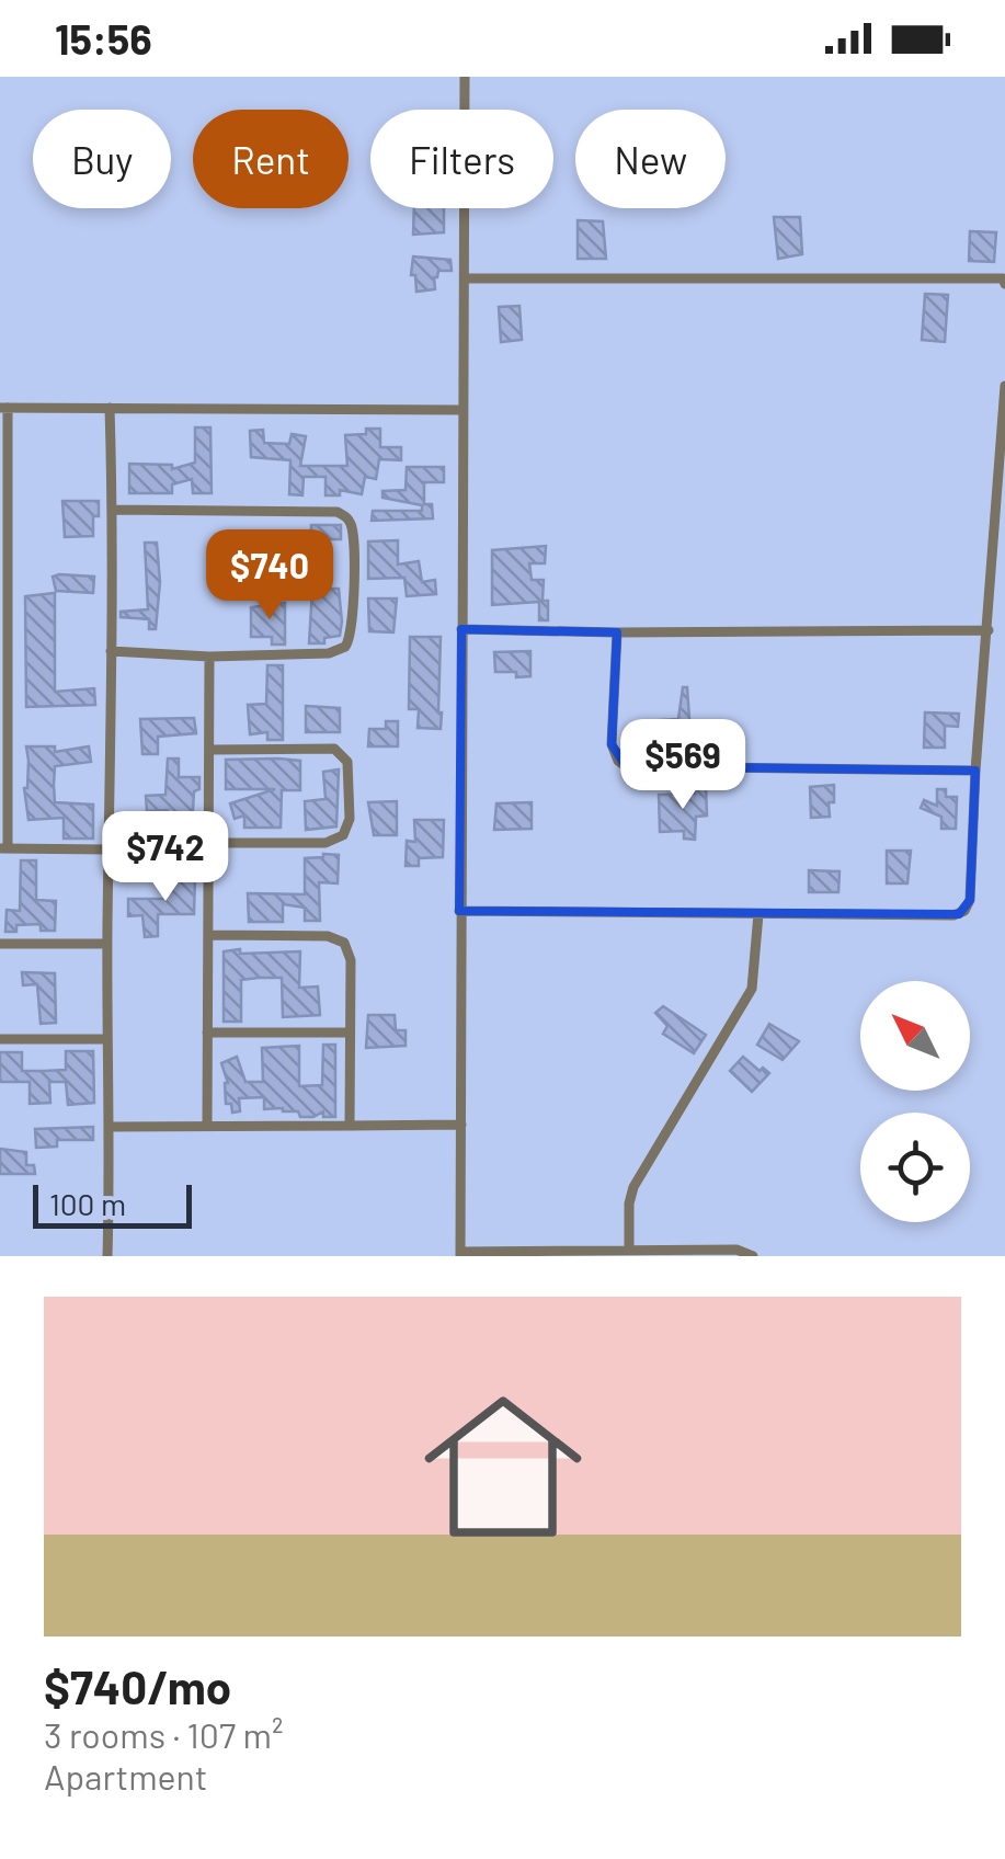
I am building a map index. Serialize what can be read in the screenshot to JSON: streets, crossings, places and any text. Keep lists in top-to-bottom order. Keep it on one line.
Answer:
{"scale_bar":"100 m","north":"top left","page":{"status":"15:56","chip":["Buy","Rent","Filters","New"],"price":["$740","$569","$742"],"scale":"100 m","list":[{"name":"$740/mo","note":"3 rooms · 107 m² · Apartment"}]}}
